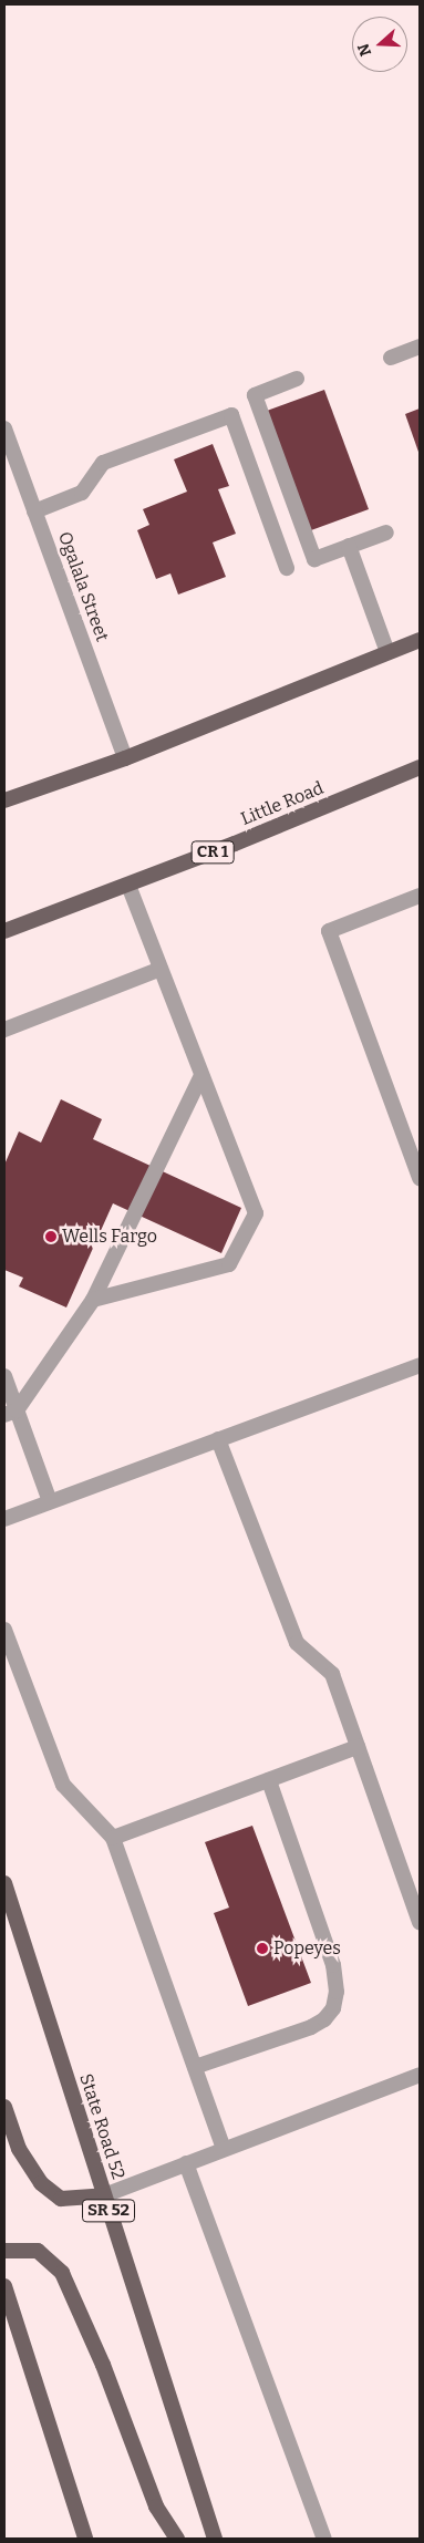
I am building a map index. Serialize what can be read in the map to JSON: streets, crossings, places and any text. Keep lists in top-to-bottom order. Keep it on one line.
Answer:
{"streets":{"main road":["Little Road","CR 1","State Road 52","SR 52"],"street":["Ogalala Street"]},"places":["Wells Fargo","Popeyes"],"north":"left"}
